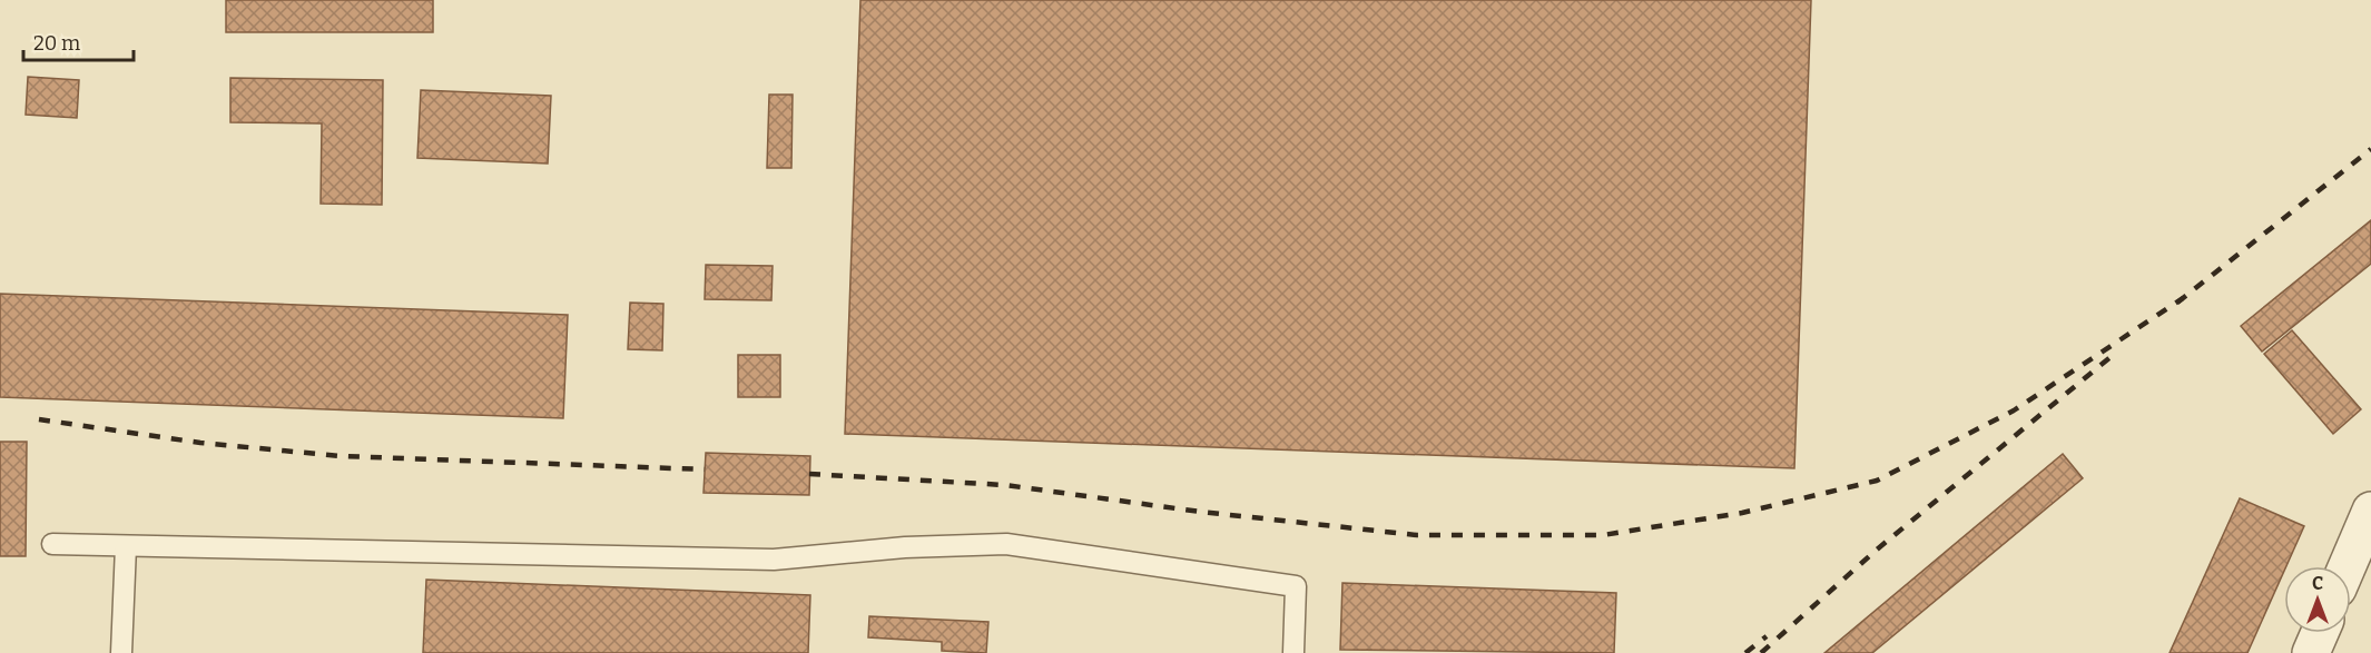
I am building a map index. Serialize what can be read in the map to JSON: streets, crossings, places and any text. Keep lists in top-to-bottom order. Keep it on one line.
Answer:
{"scale_bar":"20 m","north":"top"}
